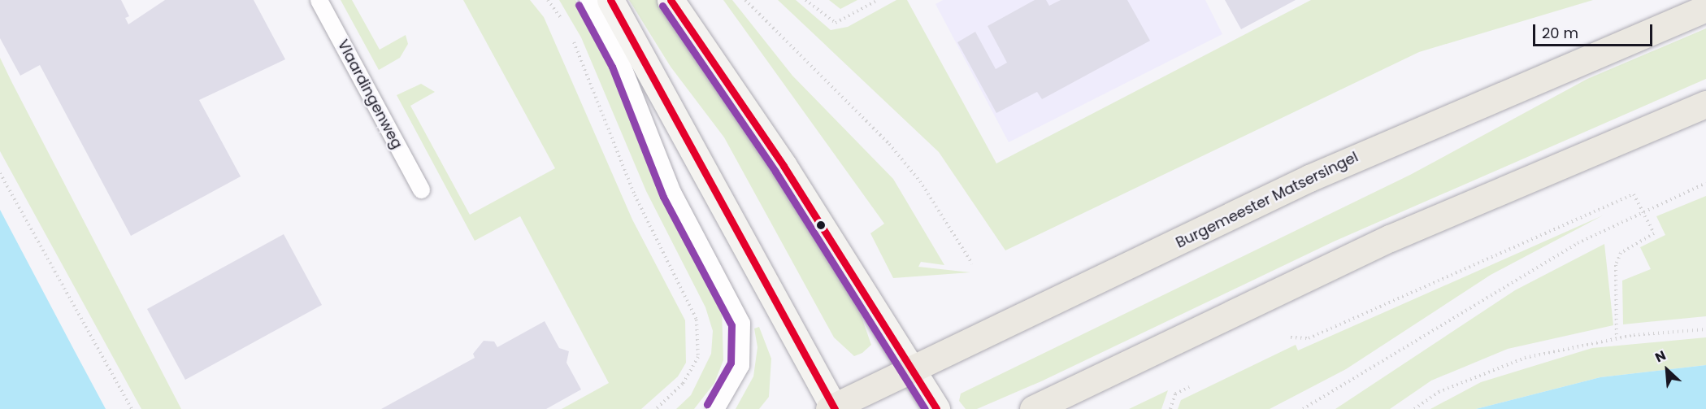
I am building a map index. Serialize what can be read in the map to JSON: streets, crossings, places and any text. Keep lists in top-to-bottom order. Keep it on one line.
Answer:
{"streets":{"main road":["Burgemeester Matsersingel"],"lane":["Vlaardingenweg"]},"scale_bar":"20 m","north":"top left"}
